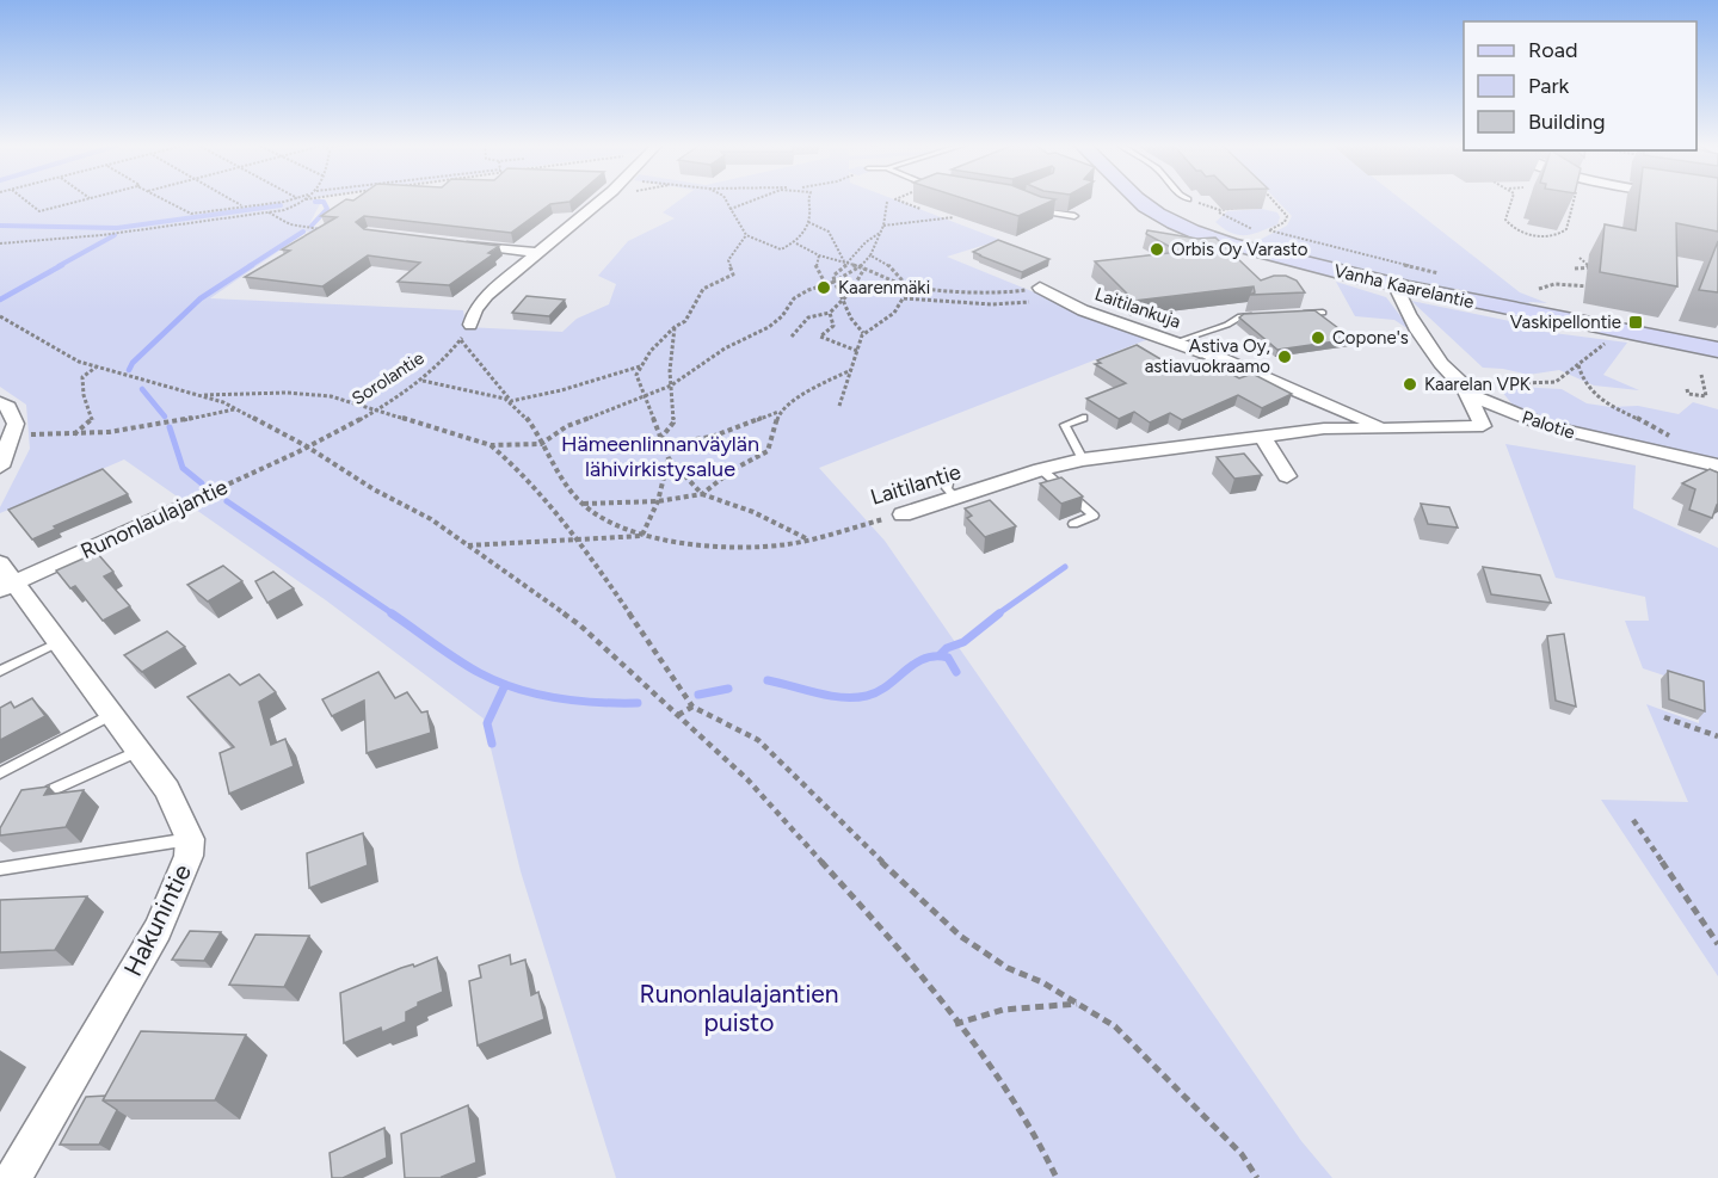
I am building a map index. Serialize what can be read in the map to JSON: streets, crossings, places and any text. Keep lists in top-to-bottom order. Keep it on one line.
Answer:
{"streets":{"main road":["Vanha Kaarelantie"],"street":["Laitilankuja","Palotie","Laitilantie","Runonlaulajantie","Hakunintie"],"path":["Sorolantie"]},"crossings":[["Vanha Kaarelantie","Palotie"],["Laitilankuja","Laitilantie"],["Sorolantie","Laitilantie"],["Sorolantie","Runonlaulajantie"],["Palotie","Laitilantie"],["Runonlaulajantie","Hakunintie"]],"parks":["Hämeenlinnanväylän lähivirkistysalue","Runonlaulajantien puisto"],"places":{"other":["Orbis Oy Varasto","Kaarenmäki","Copone's","Astiva Oy, astiavuokraamo","Kaarelan VPK"],"transit":["Vaskipellontie"]},"legend":["Road","Park","Building"]}
